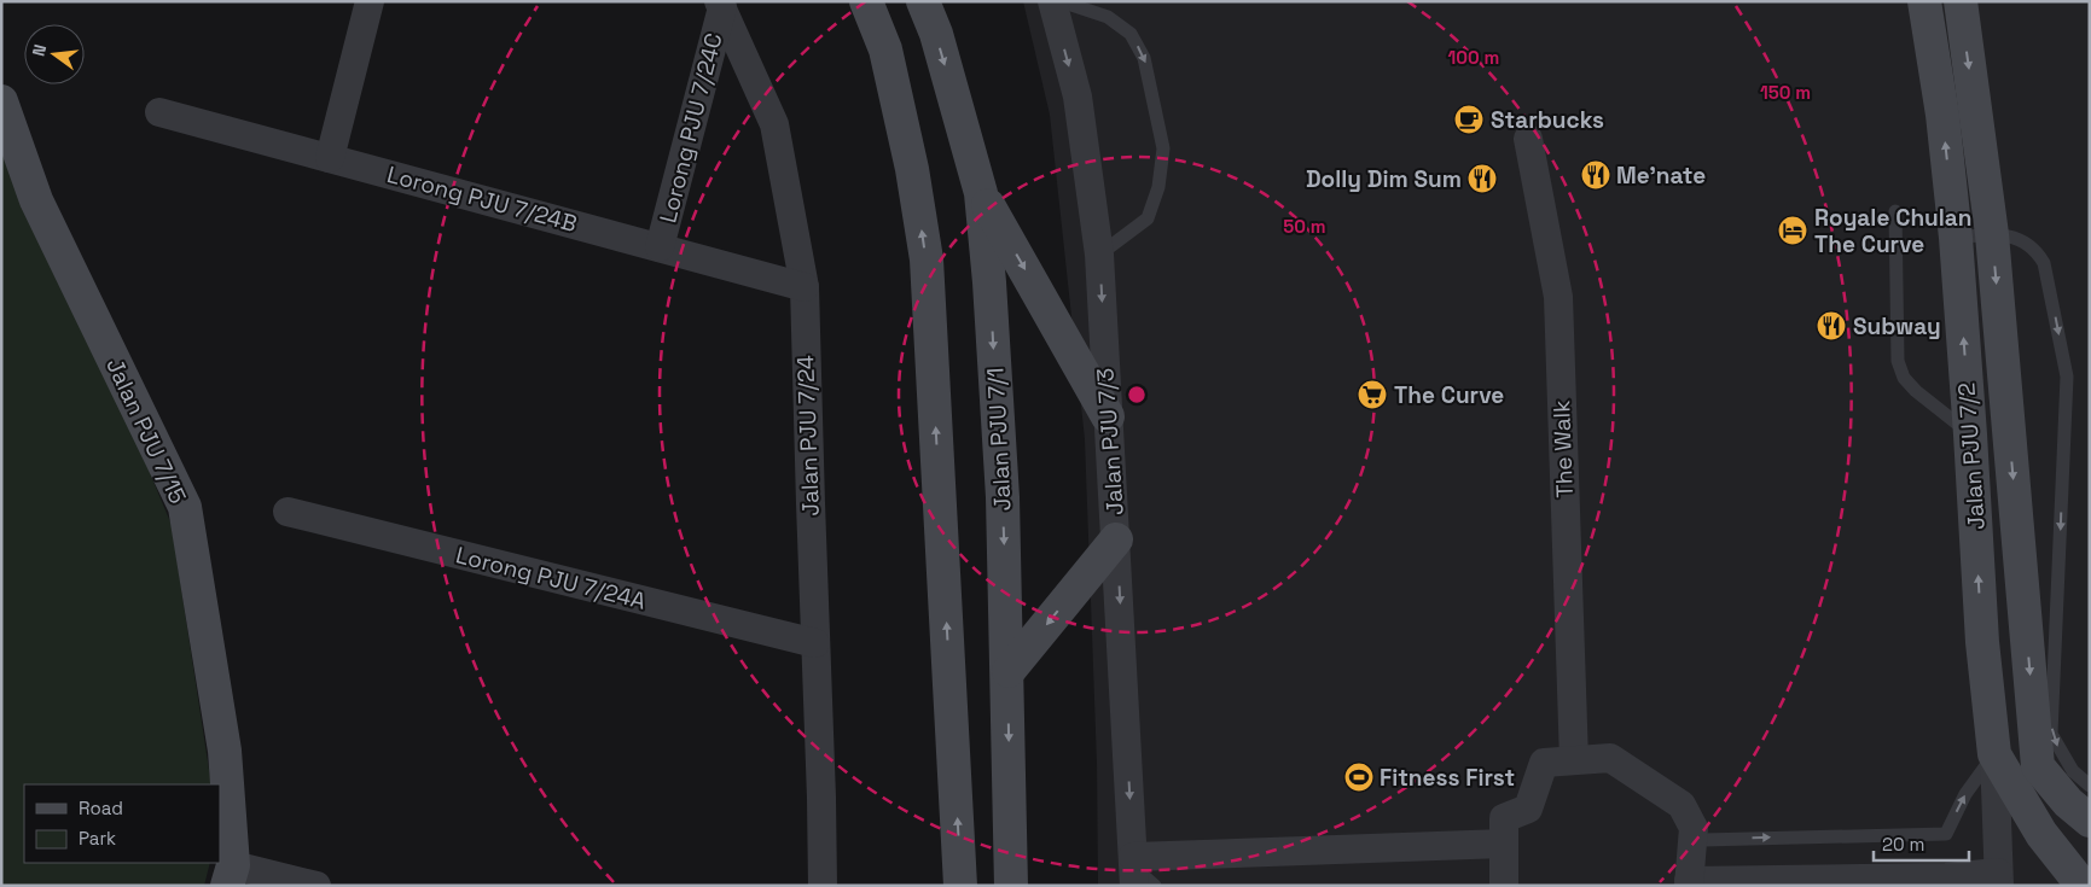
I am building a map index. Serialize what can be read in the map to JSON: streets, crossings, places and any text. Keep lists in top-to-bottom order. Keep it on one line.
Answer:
{"streets":{"street":["Lorong PJU 7/24C","Lorong PJU 7/24B","Jalan PJU 7/15","Jalan PJU 7/24","Jalan PJU 7/1","Jalan PJU 7/3","The Walk","Jalan PJU 7/2","Lorong PJU 7/24A"]},"crossings":[["Lorong PJU 7/24C","Lorong PJU 7/24B"],["Lorong PJU 7/24C","Jalan PJU 7/24"],["Lorong PJU 7/24B","Jalan PJU 7/24"],["Jalan PJU 7/24","Lorong PJU 7/24A"]],"places":{"cafe":["Starbucks"],"restaurant":["Me’nate","Dolly Dim Sum","Subway"],"hotel":["Royale Chulan The Curve"],"supermarket":["The Curve"],"sports":["Fitness First"]},"legend":["Road","Park"],"scale_bar":"20 m","north":"left","rings":["100 m","150 m","50 m"]}
